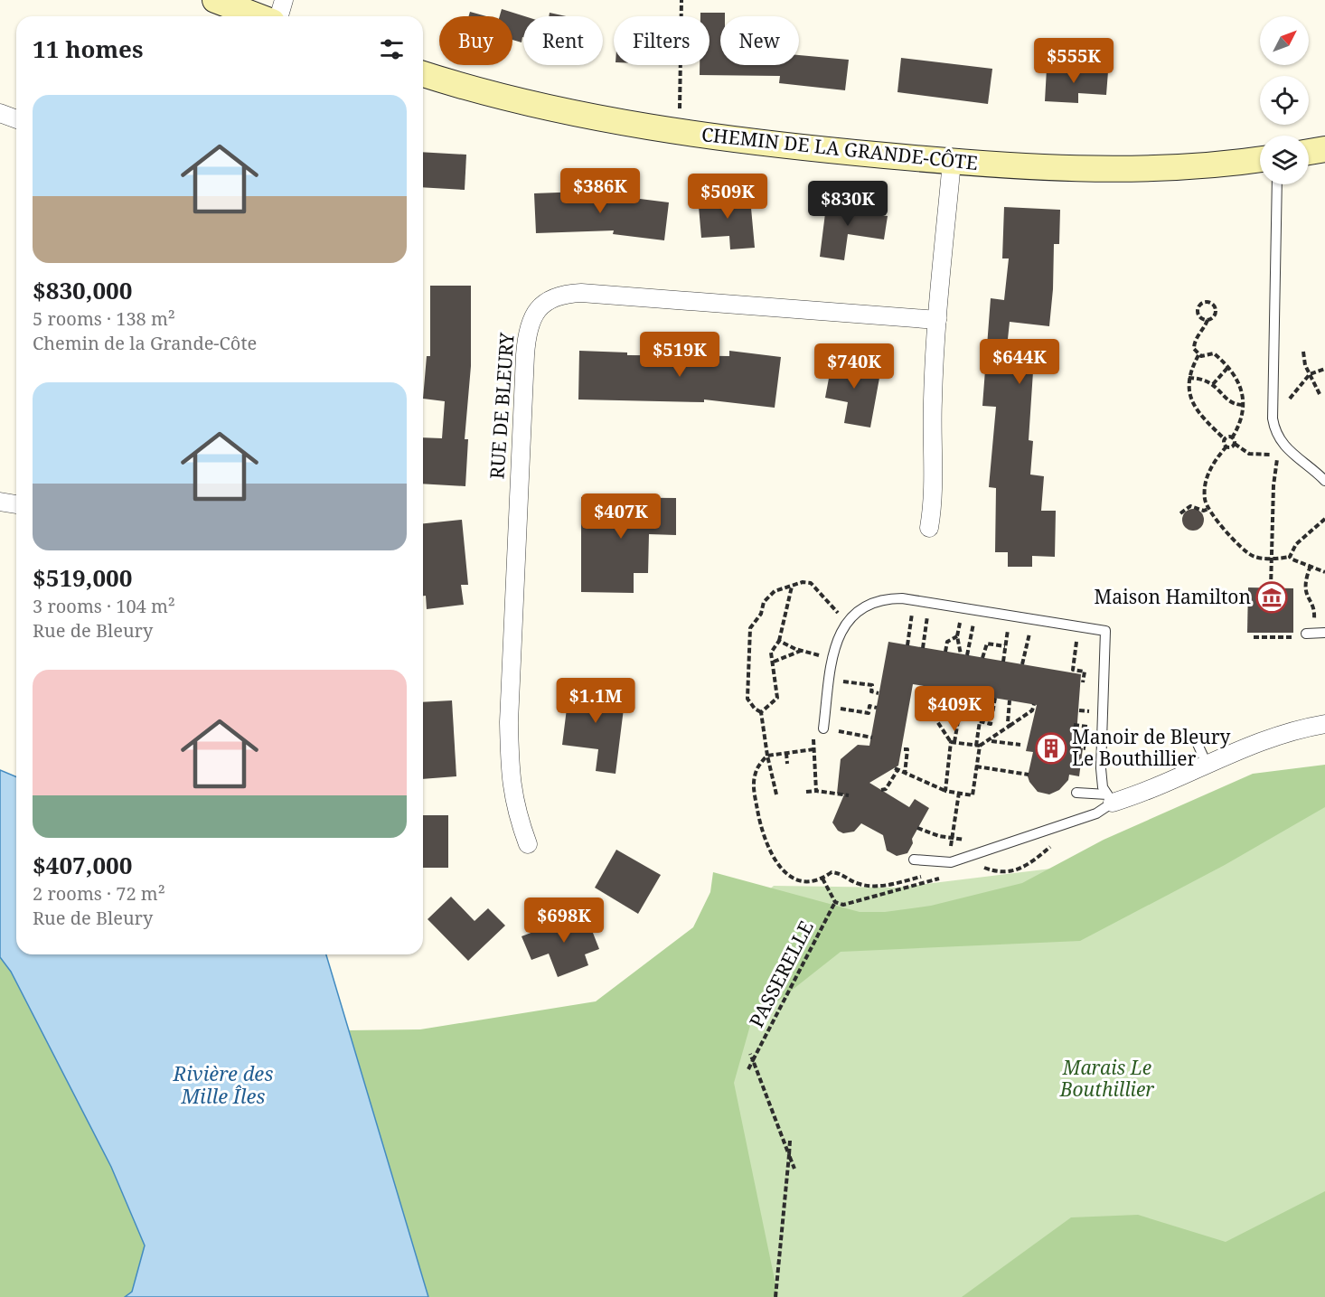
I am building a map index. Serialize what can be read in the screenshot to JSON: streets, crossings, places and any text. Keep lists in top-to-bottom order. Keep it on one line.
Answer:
{"streets":{"main road":["CHEMIN DE LA GRANDE-CÔTE"],"street":["RUE DE BLEURY"],"path":["PASSERELLE"]},"water":["Rivière des Mille Îles"],"parks":["Marais Le Bouthillier"],"places":{"museum":["Maison Hamilton"],"building":["Manoir de Bleury Le Bouthillier"]},"north":"top right","page":{"chip":["Buy","Rent","Filters","New"],"heading":"11 homes","price":["$555K","$386K","$509K","$830K","$519K","$644K","$740K","$407K","$1.1M","$409K","$698K"],"list":[{"name":"$830,000","note":"5 rooms · 138 m² · Chemin de la Grande-Côte"},{"name":"$519,000","note":"3 rooms · 104 m² · Rue de Bleury"},{"name":"$407,000","note":"2 rooms · 72 m² · Rue de Bleury"}]}}
